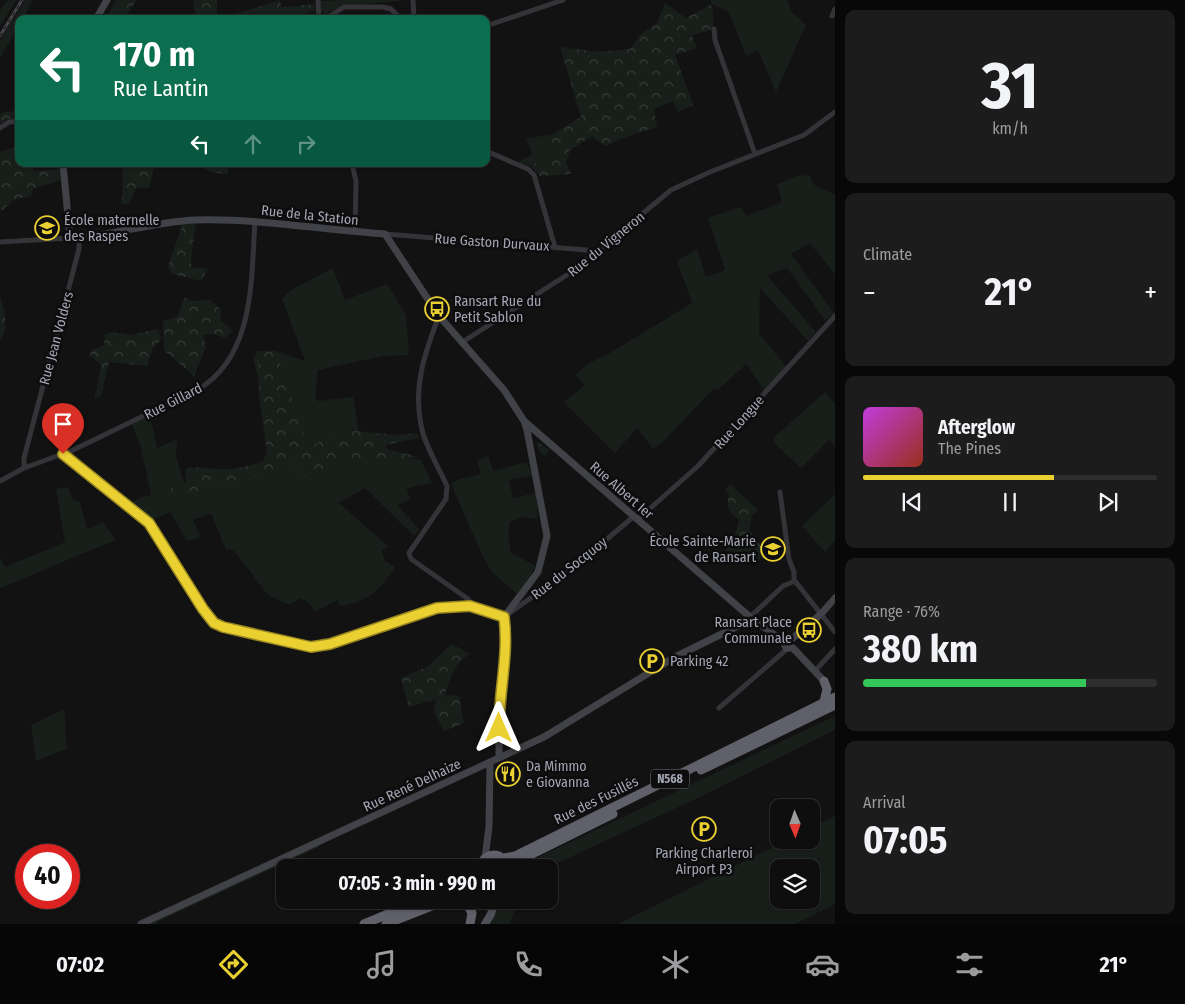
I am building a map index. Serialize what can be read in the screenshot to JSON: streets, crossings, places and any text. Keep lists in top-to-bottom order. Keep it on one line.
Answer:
{"streets":{"highway":["N568","Rue des Fusillés"],"street":["Rue de la Station","Rue Gaston Durvaux","Rue du Vigneron","Rue Jean Volders","Rue Gillard","Rue Longue","Rue Albert Ier","Rue du Socquoy","Rue René Delhaize"]},"crossings":[["Rue de la Station","Rue Gaston Durvaux"],["Rue de la Station","Rue Jean Volders"],["Rue de la Station","Rue Gillard"],["Rue Gaston Durvaux","Rue du Vigneron"],["Rue Jean Volders","Rue Gillard"],["Rue Longue","Rue Albert Ier"],["Rue Longue","Rue du Socquoy"],["Rue Albert Ier","Rue du Socquoy"],["Rue Albert Ier","Rue René Delhaize"]],"places":{"school or university":["École maternelle des Raspes","École Sainte-Marie de Ransart"],"bus stop":["Ransart Rue du Petit Sablon","Ransart Place Communale"],"parking":["Parking 42","Parking Charleroi Airport P3"],"restaurant":["Da Mimmo e Giovanna"]},"north":"bottom","page":{"tile":[["31","km/h"],"Climate",["Range · 76%","380 km"],["Arrival","07:05"]],"turn":["170 m","Rue Lantin"],"heat":["−","21°","+"],"song":["Afterglow","The Pines"],"limit":"40","trip":"07:05 · 3 min · 990 m","tabs":["07:02","21°"]}}
